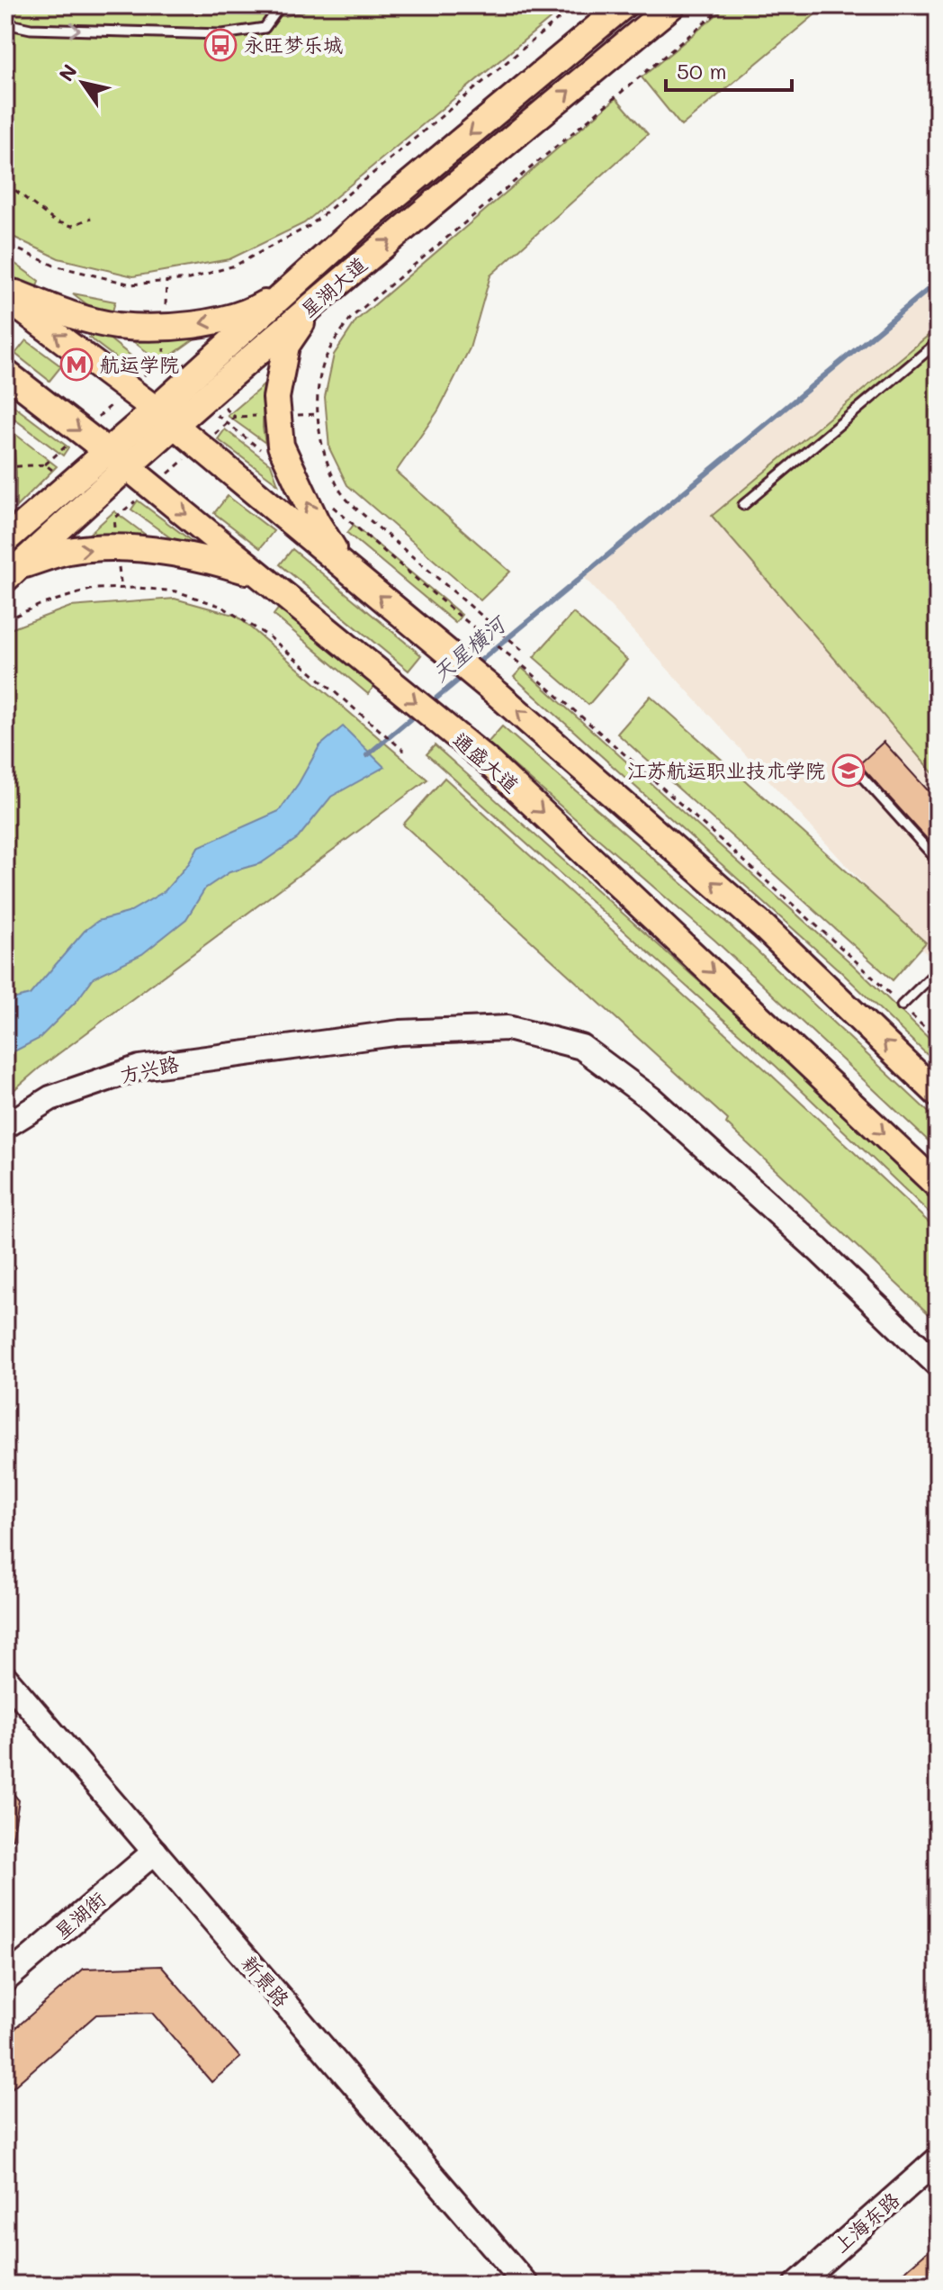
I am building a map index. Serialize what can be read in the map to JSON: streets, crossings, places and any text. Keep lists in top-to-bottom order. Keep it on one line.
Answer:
{"streets":{"main road":["星湖大道","通盛大道"],"street":["方兴路","星湖街","新景路","上海东路"]},"crossings":[["星湖大道","通盛大道"],["星湖街","新景路"]],"water":["天星横河"],"places":{"bus stop":["永旺梦乐城"],"metro station":["航运学院"],"school or university":["江苏航运职业技术学院"]},"scale_bar":"50 m","north":"top left"}
